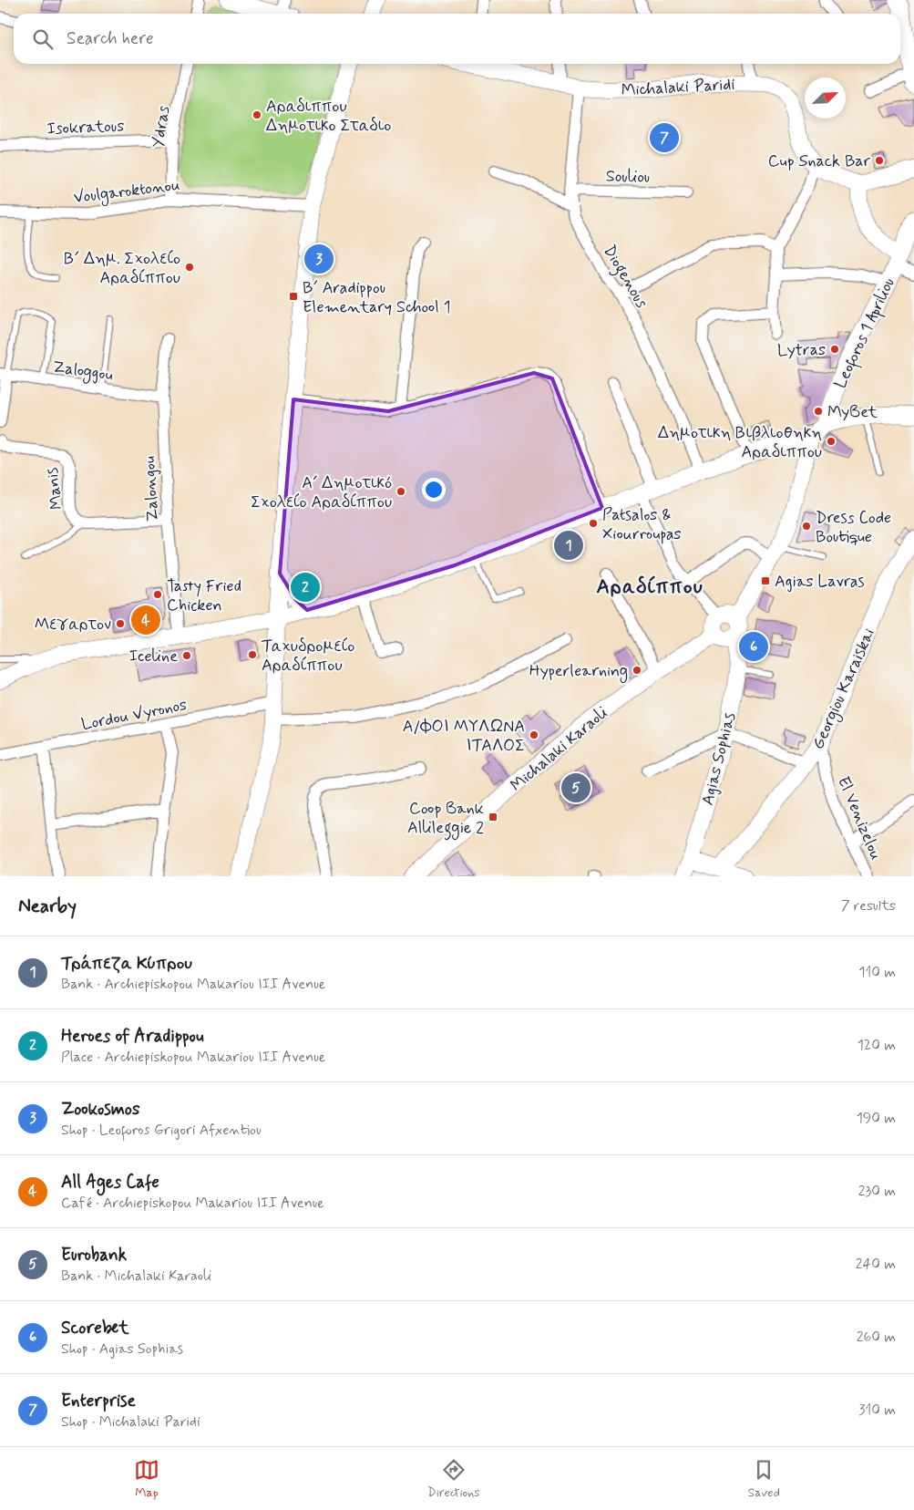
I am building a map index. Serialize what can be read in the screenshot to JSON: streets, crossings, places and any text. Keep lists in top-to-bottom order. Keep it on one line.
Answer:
{"streets":{"main road":["Michalaki Paridi","Leoforos 1 Apriliou","Georgiou Karaiskai","Michalaki Karaoli","Agias Sophias"],"street":["Isokratous","Ydras","Souliou","Voulgaroktonou","Diogenous","Zaloggou","Manis","Zalongou","Lordou Vyronos","El Venizelou"]},"crossings":[["Michalaki Paridi","Diogenous"],["Isokratous","Ydras"],["Ydras","Voulgaroktonou"],["Souliou","Diogenous"],["Zaloggou","Zalongou"],["Manis","Zalongou"],["Georgiou Karaiskai","El Venizelou"],["Michalaki Karaoli","Agias Sophias"]],"districts":["Αραδίππου"],"places":{"other":["Αραδιππου Δημοτικο Σταδιο","Cup Snack Bar","Β´ Δημ. Σχολείο Αραδίππου","Lytras","MyBet","Δημοτικη Βιβλιοθηκη Αραδιππου","Α´ Δημοτικό Σχολείο Αραδίππου","Patsalos & Xiourroupas","Dress Code Boutique","Tasty Fried Chicken","Μεγαρτον","Ταχυδρομείο Αραδίππου","Iceline","Hyperlearning","Α/ΦΟΙ ΜΥΛΩΝΑ ΙΤΑΛΟΣ"],"transit":["B´ Aradippou Elementary School 1","Agias Lavras","Coop Bank Allileggie 2"]},"north":"top right","page":{"search":"Search here","pins":["7","3","1","2","4","6","5"],"heading":["Nearby","7 results"],"list":[{"mark":"1","name":"Τράπεζα Κύπρου","note":"Bank · Archiepiskopou Makariou III Avenue","value":"110 m"},{"mark":"2","name":"Heroes of Aradippou","note":"Place · Archiepiskopou Makariou III Avenue","value":"120 m"},{"mark":"3","name":"Zookosmos","note":"Shop · Leoforos Grigori Afxentiou","value":"190 m"},{"mark":"4","name":"All Ages Cafe","note":"Café · Archiepiskopou Makariou III Avenue","value":"230 m"},{"mark":"5","name":"Eurobank","note":"Bank · Michalaki Karaoli","value":"240 m"},{"mark":"6","name":"Scorebet","note":"Shop · Agias Sophias","value":"260 m"},{"mark":"7","name":"Enterprise","note":"Shop · Michalaki Paridi","value":"310 m"}],"nav":["Map","Directions","Saved"]}}
